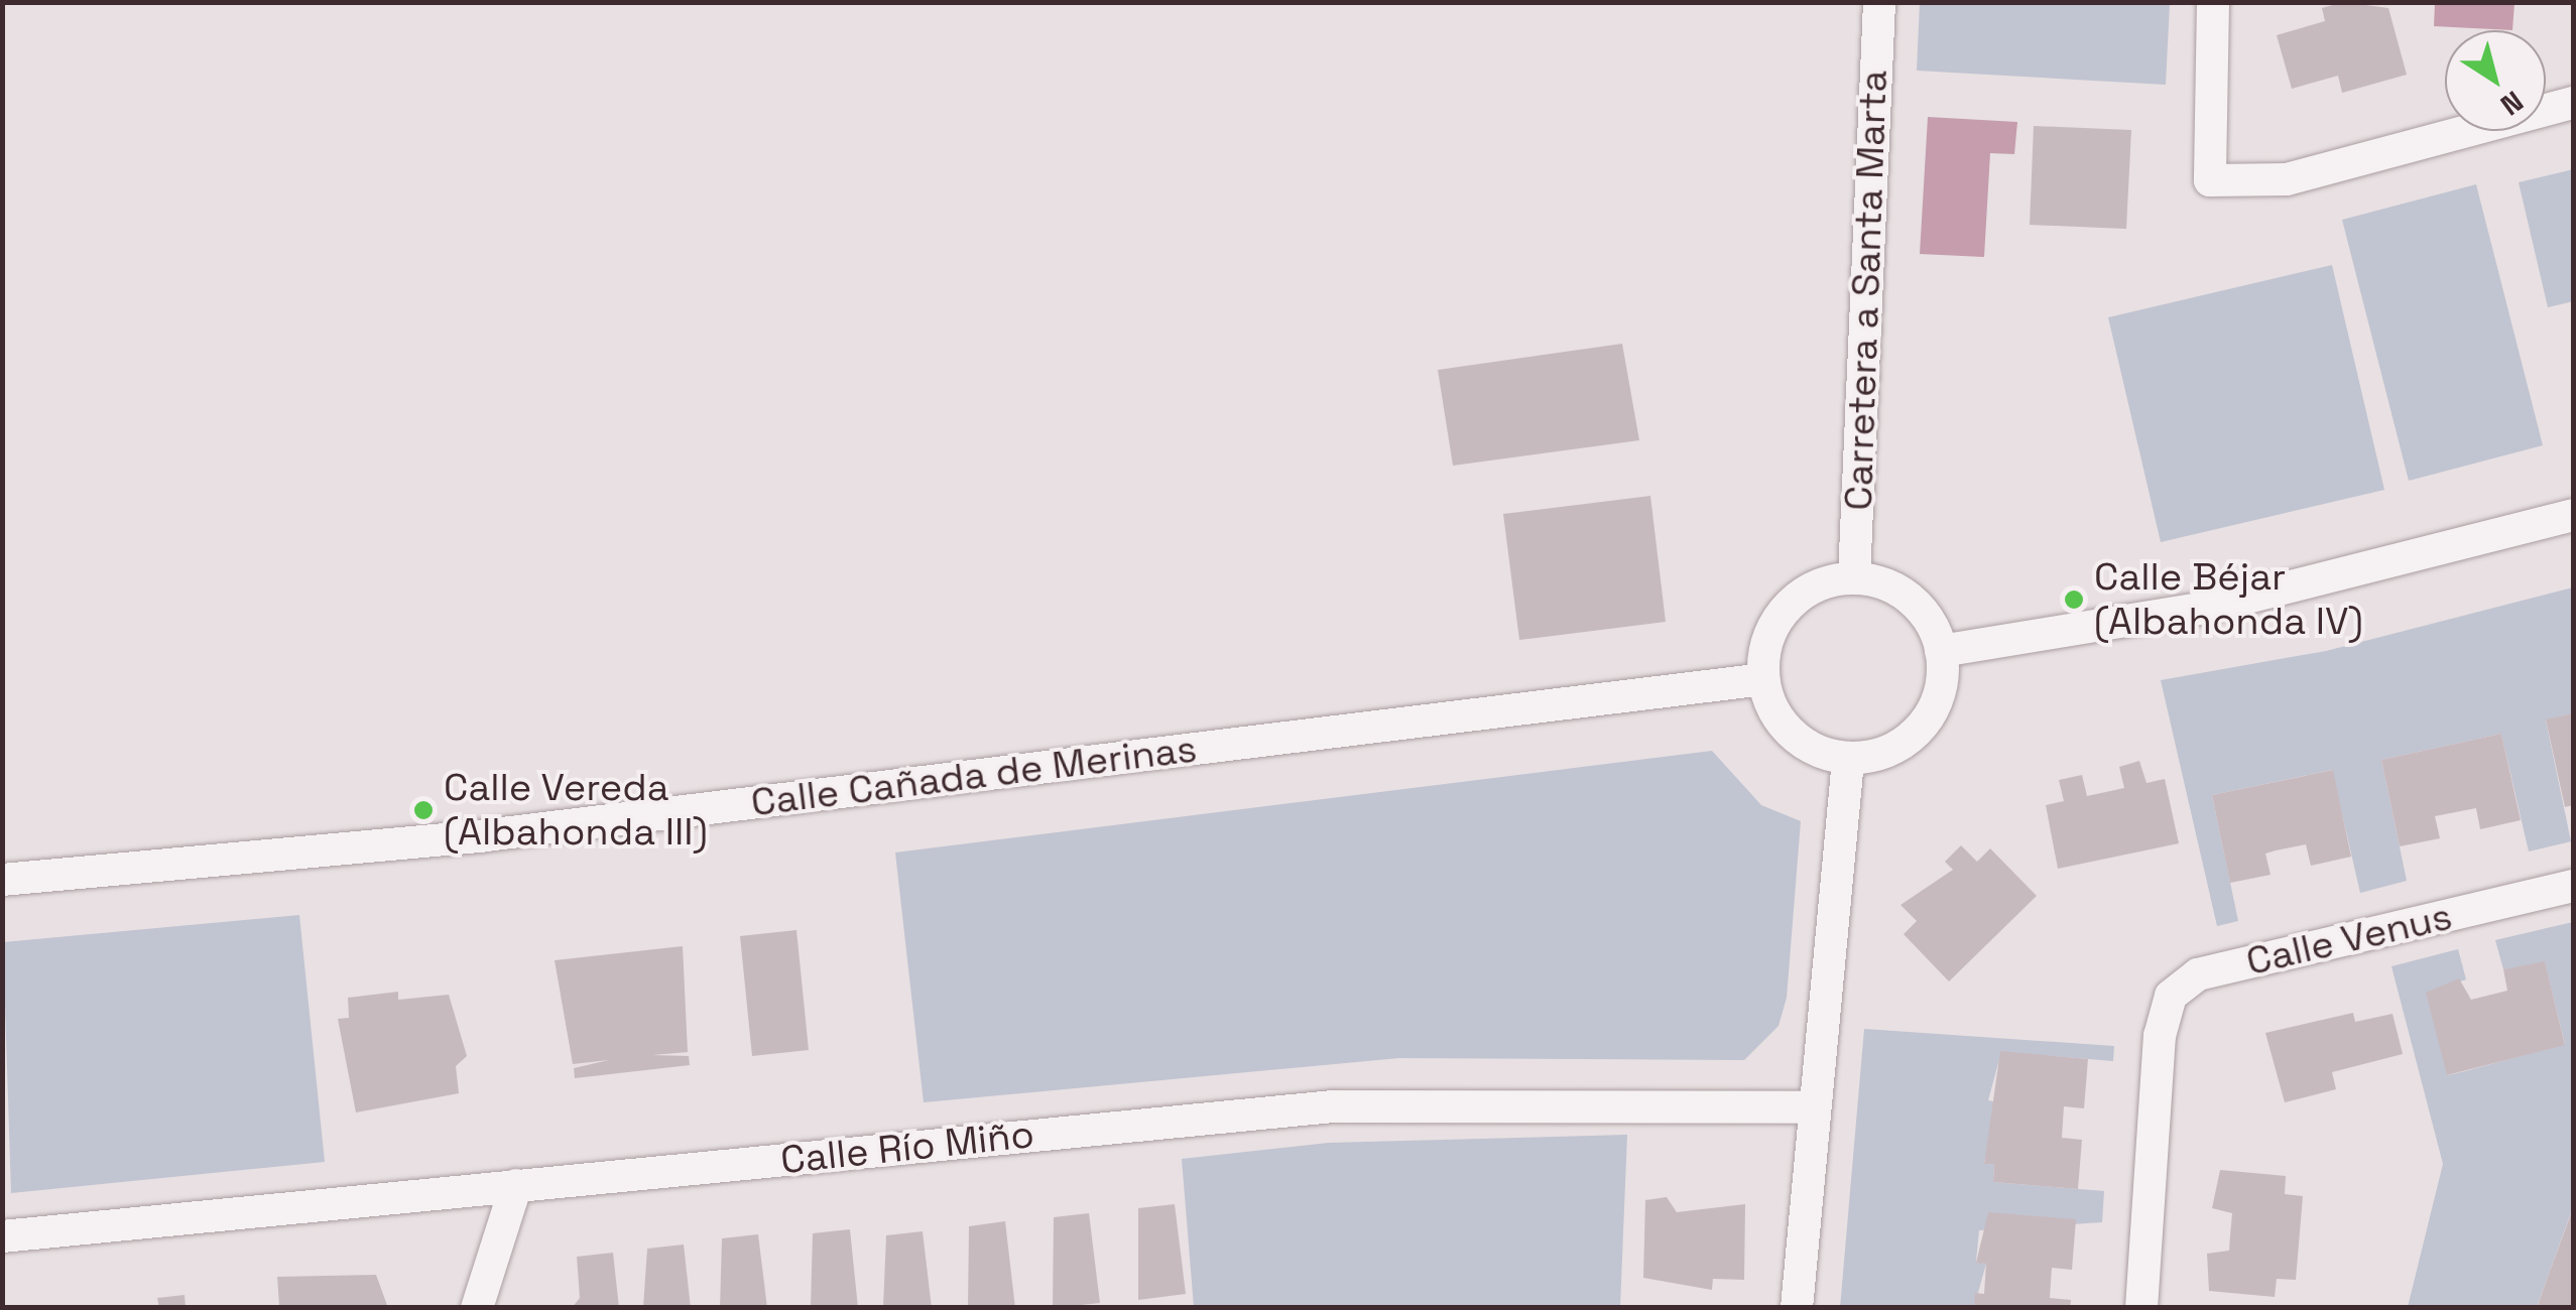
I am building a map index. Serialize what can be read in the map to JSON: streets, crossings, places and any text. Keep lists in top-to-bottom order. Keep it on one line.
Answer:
{"streets":{"street":["Carretera a Santa Marta","Calle Cañada de Merinas","Calle Venus","Calle Río Miño"]},"crossings":[["Carretera a Santa Marta","Calle Cañada de Merinas"]],"places":["Calle Béjar (Albahonda IV)","Calle Vereda (Albahonda III)"],"north":"bottom right"}
